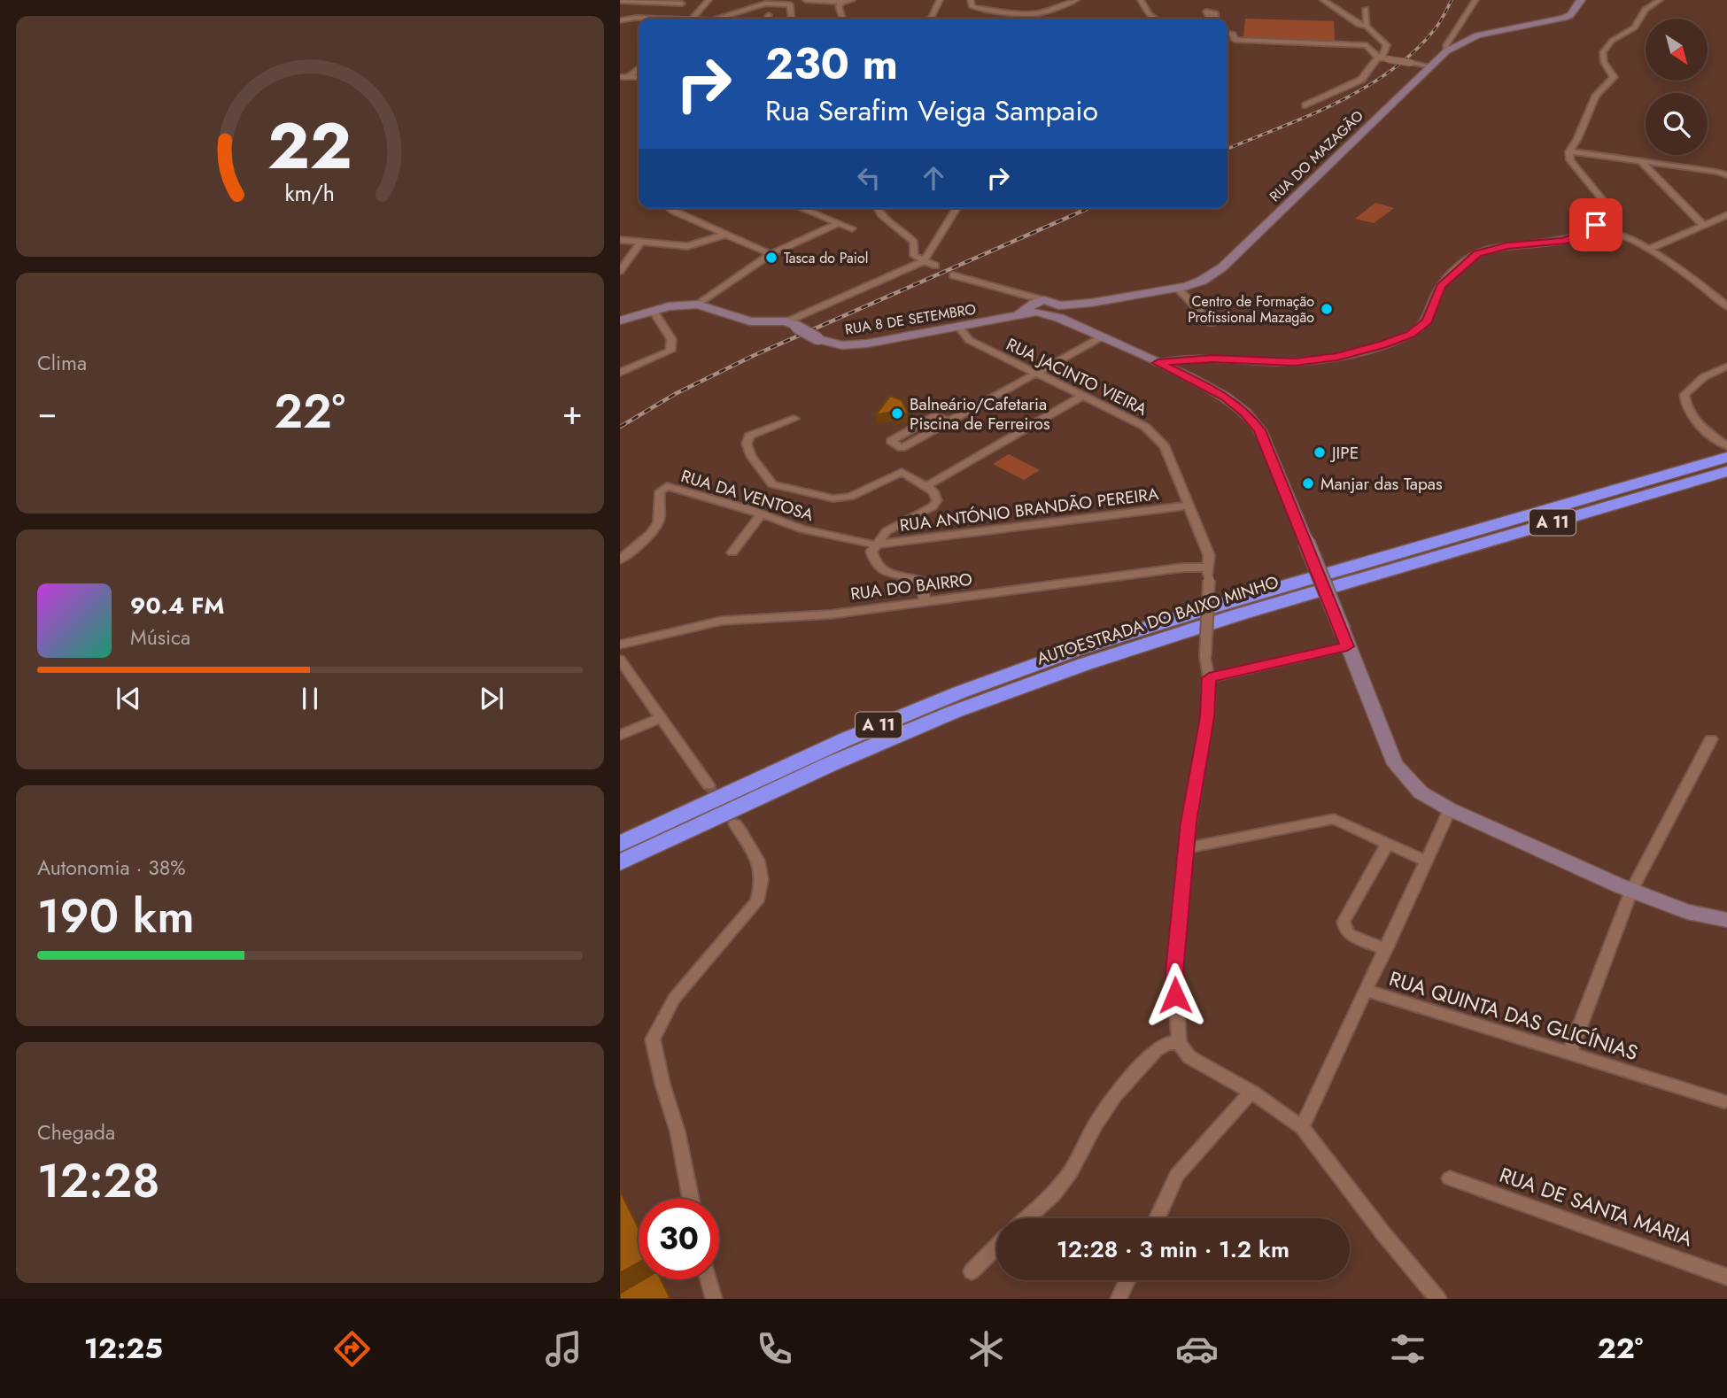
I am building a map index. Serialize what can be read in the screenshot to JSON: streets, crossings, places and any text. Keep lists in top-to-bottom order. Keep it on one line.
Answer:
{"streets":{"highway":["A 11","AUTOESTRADA DO BAIXO MINHO"],"street":["RUA DO MAZAGÃO","RUA 8 DE SETEMBRO","RUA JACINTO VIEIRA","RUA DA VENTOSA","RUA ANTÓNIO BRANDÃO PEREIRA","RUA DO BAIRRO","RUA QUINTA DAS GLICÍNIAS","RUA DE SANTA MARIA"]},"crossings":[["RUA 8 DE SETEMBRO","RUA JACINTO VIEIRA"],["RUA JACINTO VIEIRA","RUA ANTÓNIO BRANDÃO PEREIRA"],["RUA JACINTO VIEIRA","RUA DO BAIRRO"],["RUA DA VENTOSA","RUA ANTÓNIO BRANDÃO PEREIRA"]],"places":["Tasca do Paiol","Centro de Formação Profissional Mazagão","Balneário/Cafetaria Piscina de Ferreiros","JIPE","Manjar das Tapas"],"north":"bottom right","page":{"turn":["230 m","Rua Serafim Veiga Sampaio"],"tile":["Clima",["Autonomia · 38%","190 km"],["Chegada","12:28"]],"heat":["−","22°","+"],"song":["90.4 FM","Música"],"limit":"30","trip":"12:28 · 3 min · 1.2 km","tabs":["12:25","22°"],"gauge":["22","km/h"]}}
